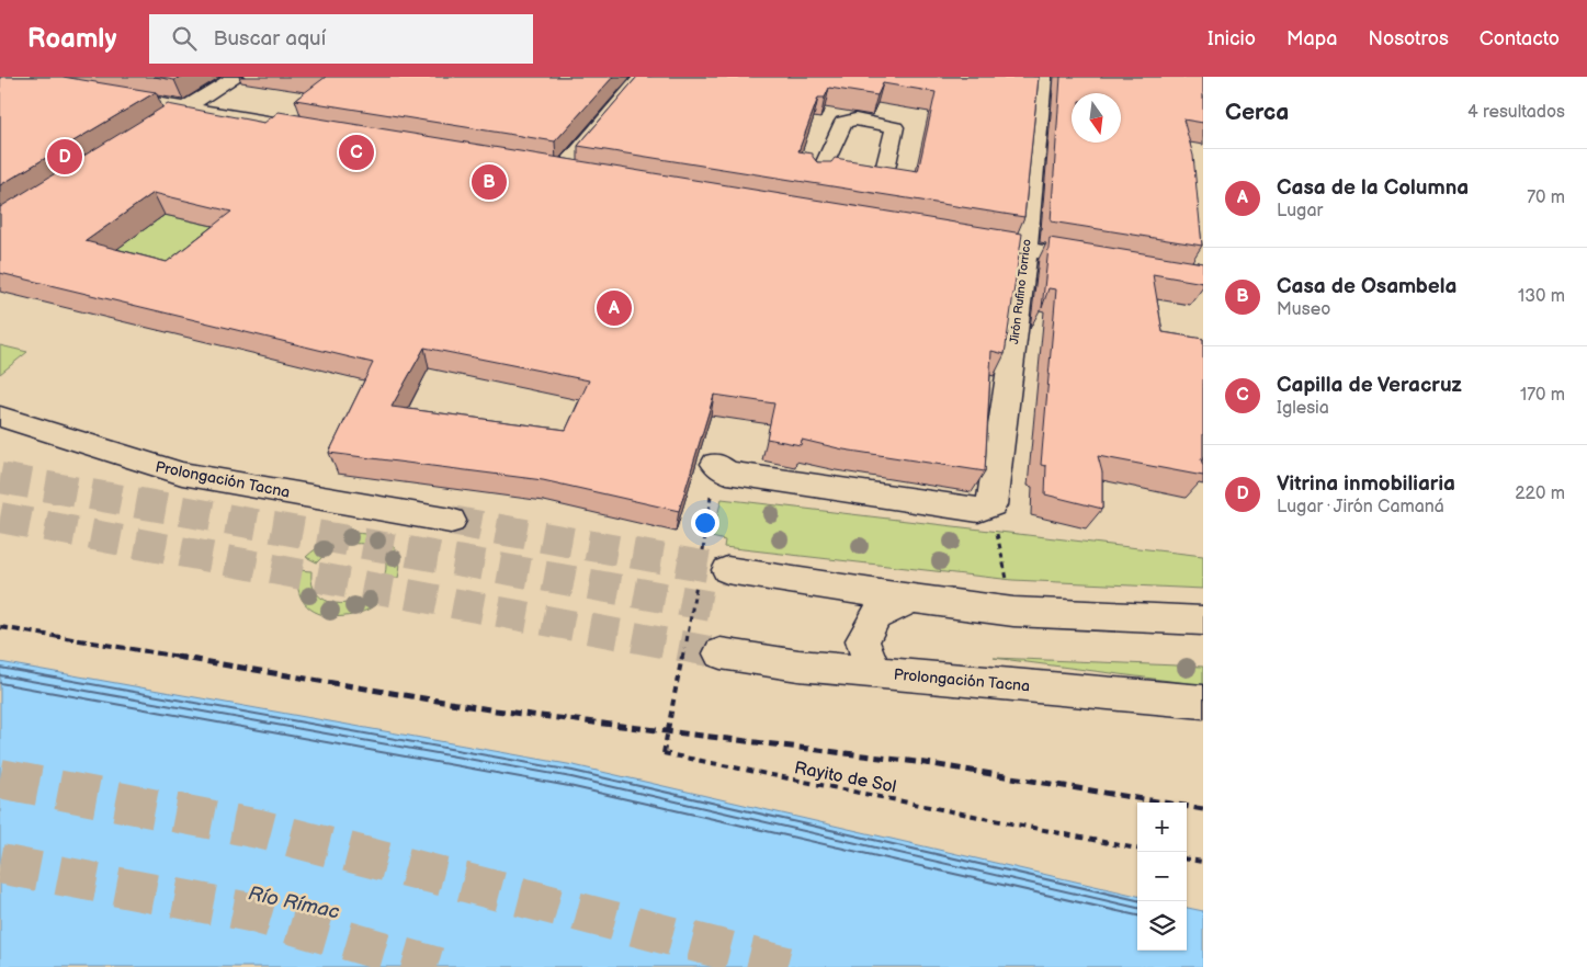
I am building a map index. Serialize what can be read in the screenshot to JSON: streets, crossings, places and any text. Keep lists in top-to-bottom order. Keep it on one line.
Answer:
{"streets":{"street":["Jirón Rufino Torrico","Prolongación Tacna"],"path":["Rayito de Sol"]},"water":["Río Rímac"],"north":"bottom","page":{"header":"Roamly","search":"Buscar aquí","nav":["Inicio","Mapa","Nosotros","Contacto"],"heading":["Cerca","4 resultados"],"pins":["C","D","B","A"],"list":[{"mark":"A","name":"Casa de la Columna","note":"Lugar","value":"70 m"},{"mark":"B","name":"Casa de Osambela","note":"Museo","value":"130 m"},{"mark":"C","name":"Capilla de Veracruz","note":"Iglesia","value":"170 m"},{"mark":"D","name":"Vitrina inmobiliaria","note":"Lugar · Jirón Camaná","value":"220 m"}],"map_buttons":["+","−"]}}
